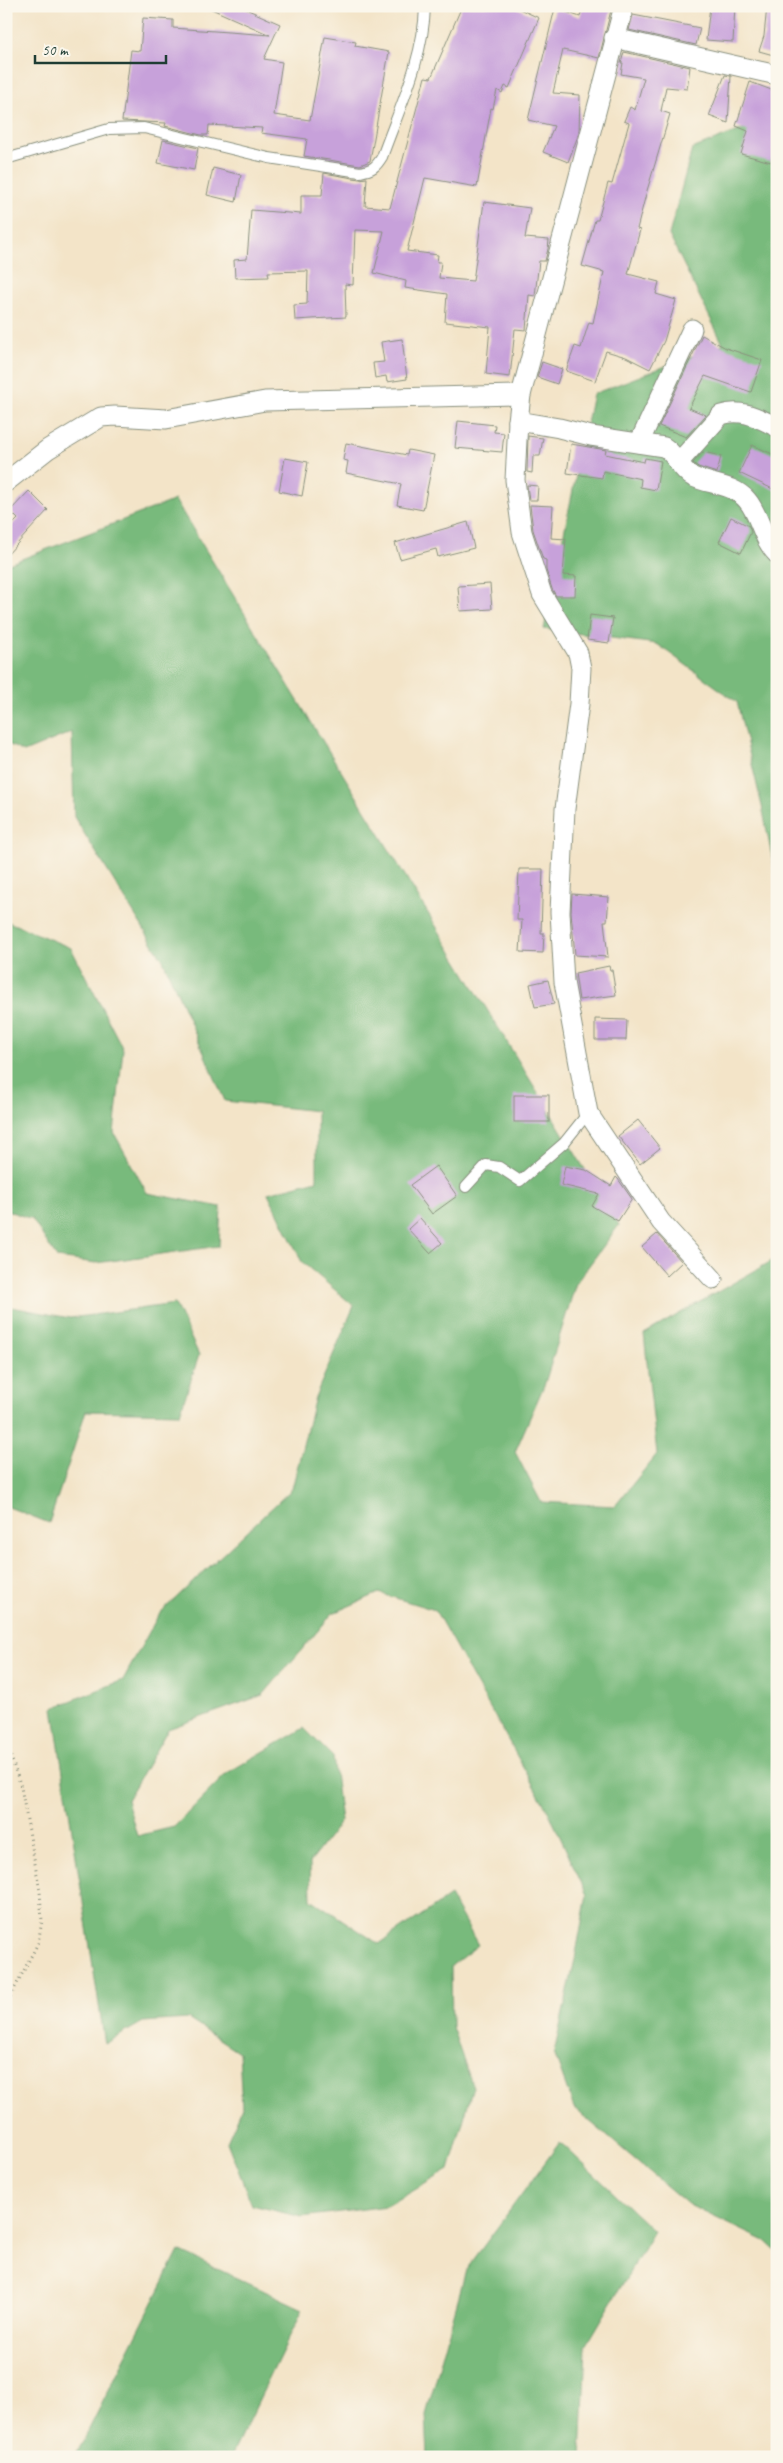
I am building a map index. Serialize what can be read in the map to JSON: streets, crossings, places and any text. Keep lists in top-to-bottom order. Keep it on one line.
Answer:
{"scale_bar":"50 m"}
